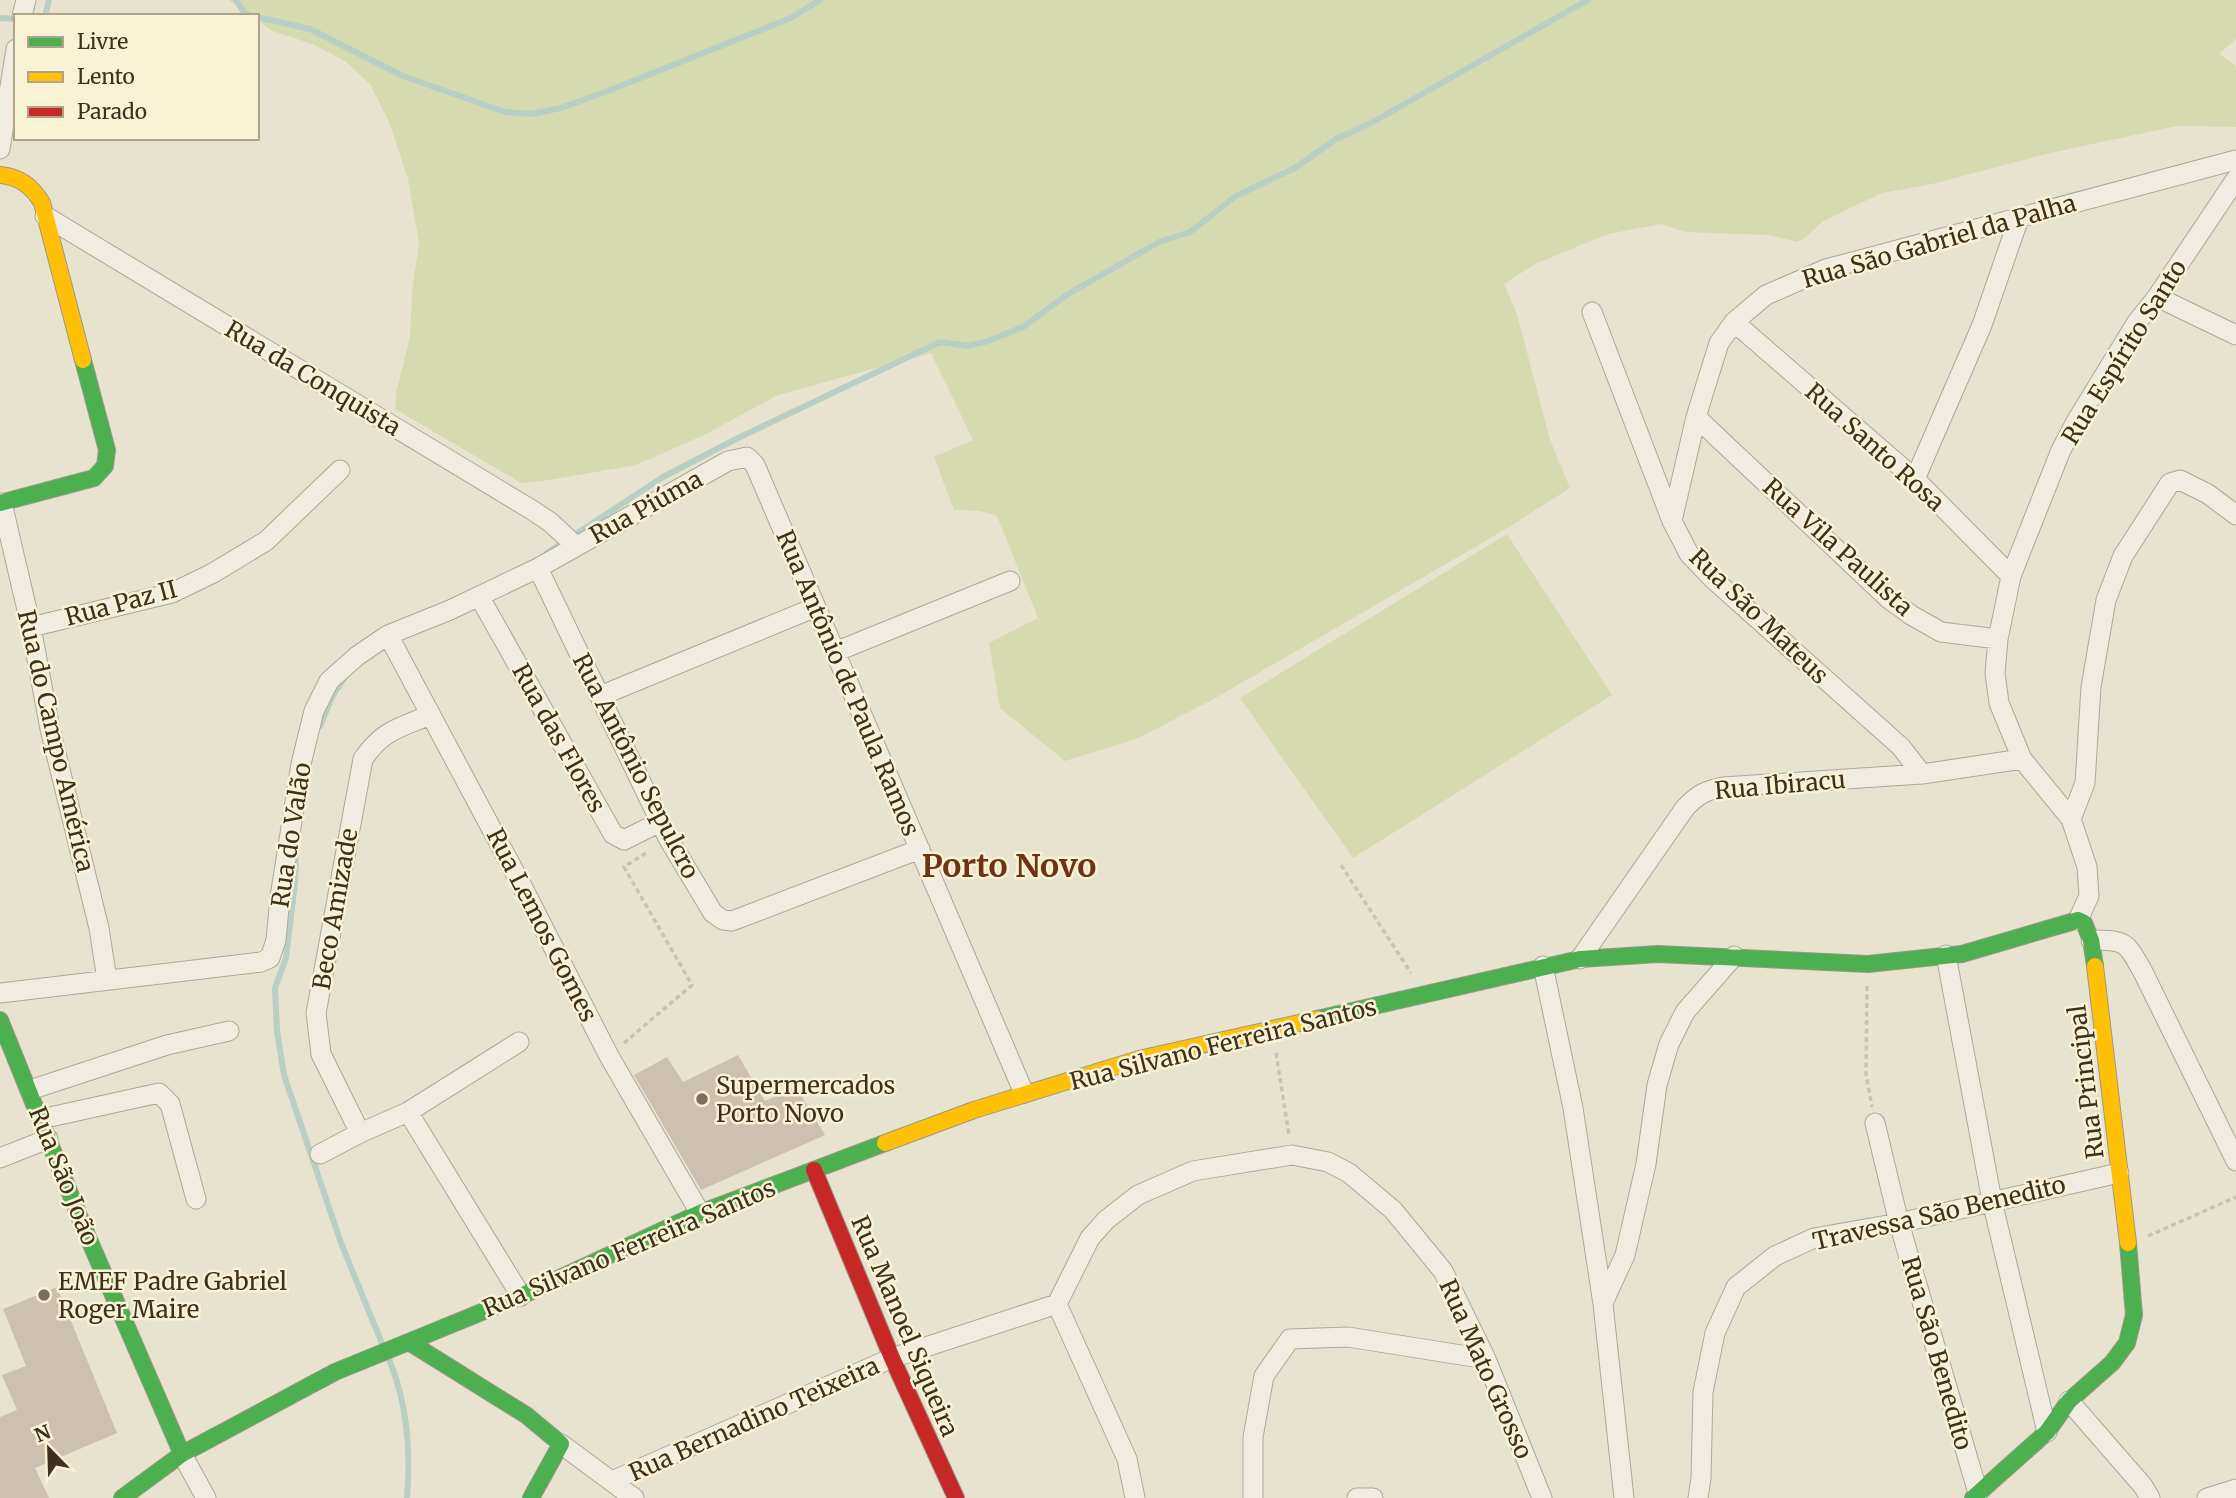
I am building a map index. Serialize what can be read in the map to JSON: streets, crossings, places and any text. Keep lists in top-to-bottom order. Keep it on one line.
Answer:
{"streets":{"street":["Rua São Gabriel da Palha","Rua Espírito Santo","Rua da Conquista","Rua Santo Rosa","Rua Piúma","Rua Vila Paulista","Rua Paz II","Rua São Mateus","Rua Antônio de Paula Ramos","Rua das Flores","Rua do Campo América","Rua Antônio Sepulcro","Rua Ibiracu","Rua do Valão","Beco Amizade","Rua Lemos Gomes","Rua Silvano Ferreira Santos","Rua Principal","Rua São João","Travessa São Benedito","Rua Manoel Siqueira","Rua São Benedito","Rua Mato Grosso","Rua Bernadino Teixeira"]},"crossings":[["Rua São Gabriel da Palha","Rua Santo Rosa"],["Rua São Gabriel da Palha","Rua Vila Paulista"],["Rua São Gabriel da Palha","Rua São Mateus"],["Rua Espírito Santo","Rua Santo Rosa"],["Rua Espírito Santo","Rua Vila Paulista"],["Rua Espírito Santo","Rua Ibiracu"],["Rua Espírito Santo","Rua Silvano Ferreira Santos"],["Rua Espírito Santo","Rua Principal"],["Rua da Conquista","Rua Piúma"],["Rua Piúma","Rua Antônio de Paula Ramos"],["Rua Piúma","Rua Antônio Sepulcro"],["Rua Piúma","Rua do Valão"],["Rua Paz II","Rua do Campo América"],["Rua São Mateus","Rua Ibiracu"],["Rua Antônio de Paula Ramos","Rua Antônio Sepulcro"],["Rua Antônio de Paula Ramos","Rua Silvano Ferreira Santos"],["Rua das Flores","Rua Antônio Sepulcro"],["Rua das Flores","Rua do Valão"],["Rua do Campo América","Rua do Valão"],["Rua Antônio Sepulcro","Rua do Valão"],["Rua Ibiracu","Rua Silvano Ferreira Santos"],["Rua do Valão","Rua Lemos Gomes"],["Beco Amizade","Rua Lemos Gomes"],["Rua Lemos Gomes","Rua Silvano Ferreira Santos"],["Rua Silvano Ferreira Santos","Rua Principal"],["Rua Silvano Ferreira Santos","Rua São João"],["Rua Silvano Ferreira Santos","Rua Manoel Siqueira"],["Rua Principal","Travessa São Benedito"],["Rua Principal","Rua São Benedito"],["Travessa São Benedito","Rua São Benedito"],["Rua Manoel Siqueira","Rua Bernadino Teixeira"],["Rua Mato Grosso","Rua Bernadino Teixeira"]],"districts":["Porto Novo"],"places":["Supermercados Porto Novo","EMEF Padre Gabriel Roger Maire"],"legend":["Livre","Lento","Parado"],"north":"top left"}
